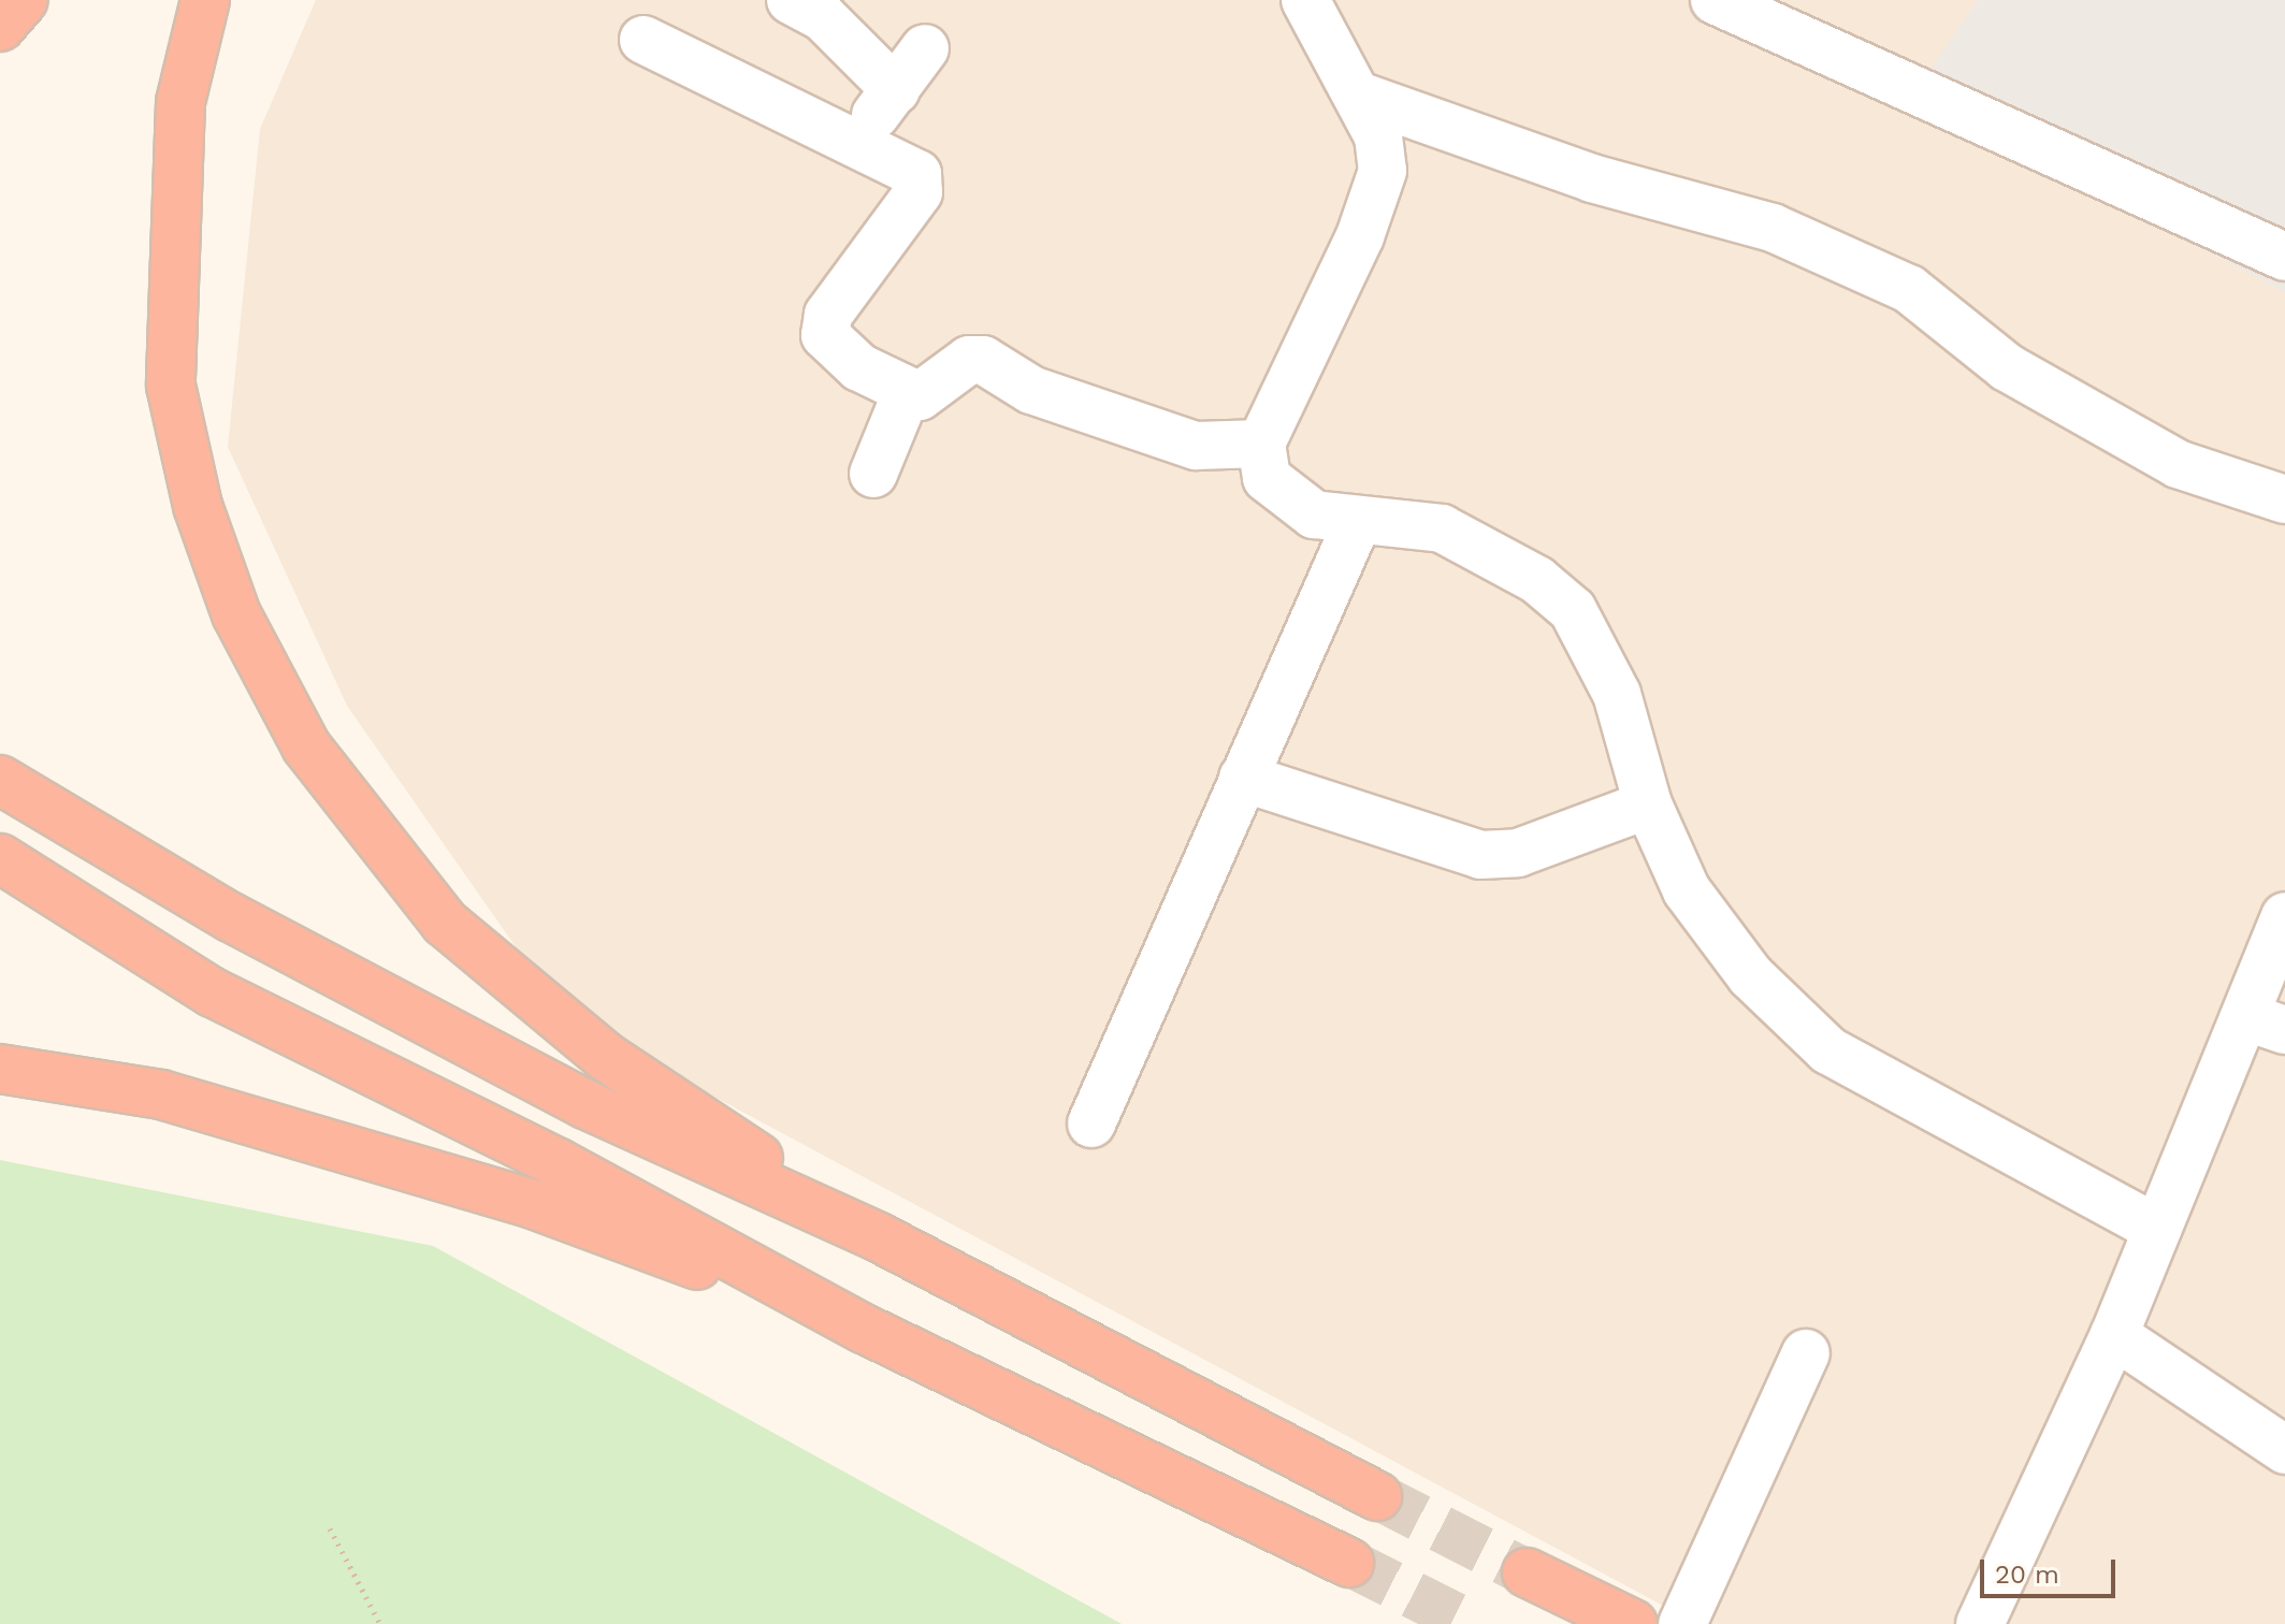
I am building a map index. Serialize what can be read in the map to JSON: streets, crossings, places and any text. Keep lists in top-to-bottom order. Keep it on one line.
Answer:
{"scale_bar":"20 m"}
